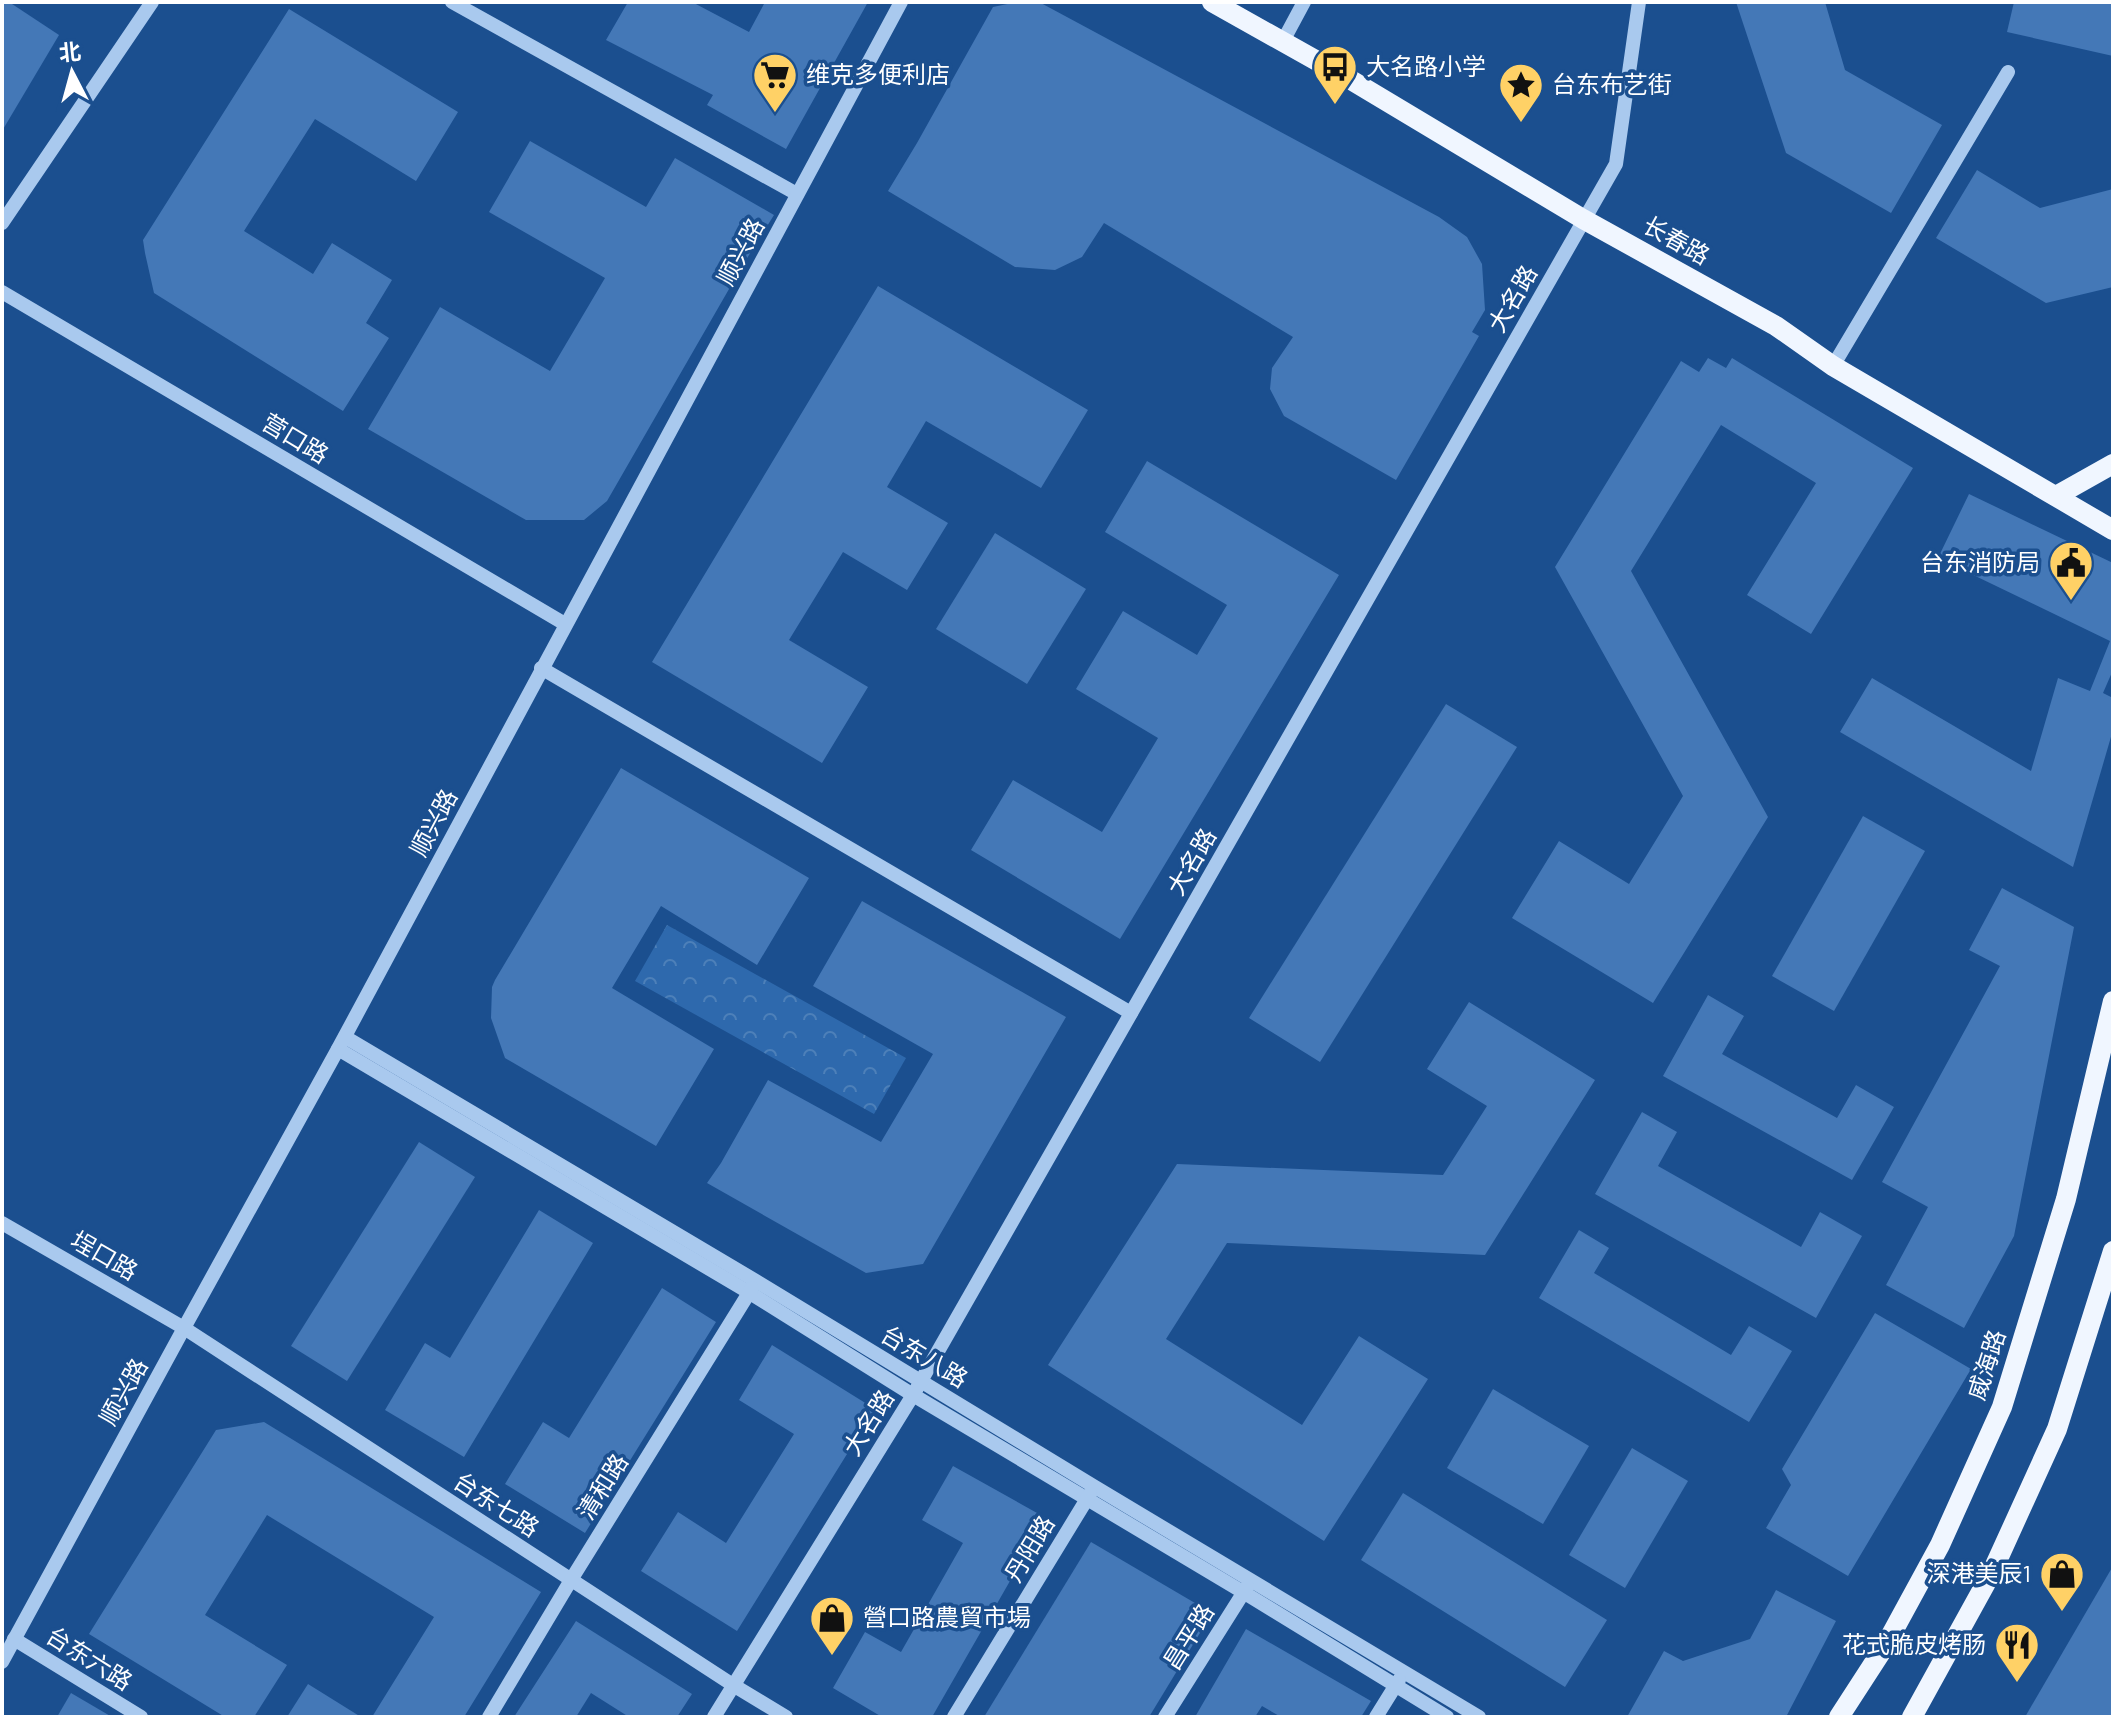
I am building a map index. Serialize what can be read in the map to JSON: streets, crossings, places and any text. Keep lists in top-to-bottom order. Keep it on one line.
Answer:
{"streets":{"main road":["长春路","威海路"],"street":["顺兴路","大名路","营口路","埕口路","台东八路","清和路","台东七路","丹阳路","昌平路","台东六路"]},"crossings":[["长春路","大名路"],["顺兴路","营口路"],["顺兴路","埕口路"],["顺兴路","台东八路"],["顺兴路","台东七路"],["顺兴路","台东六路"],["大名路","台东八路"],["大名路","台东七路"],["埕口路","台东七路"],["台东八路","清和路"],["台东八路","丹阳路"],["台东八路","昌平路"],["清和路","台东七路"]],"places":{"bus stop":["大名路小学"],"supermarket":["维克多便利店"],"place":["台东布艺街"],"public building":["台东消防局"],"shop":["深港美辰1","營口路農貿市場"],"restaurant":["花式脆皮烤肠"]},"north":"top"}
